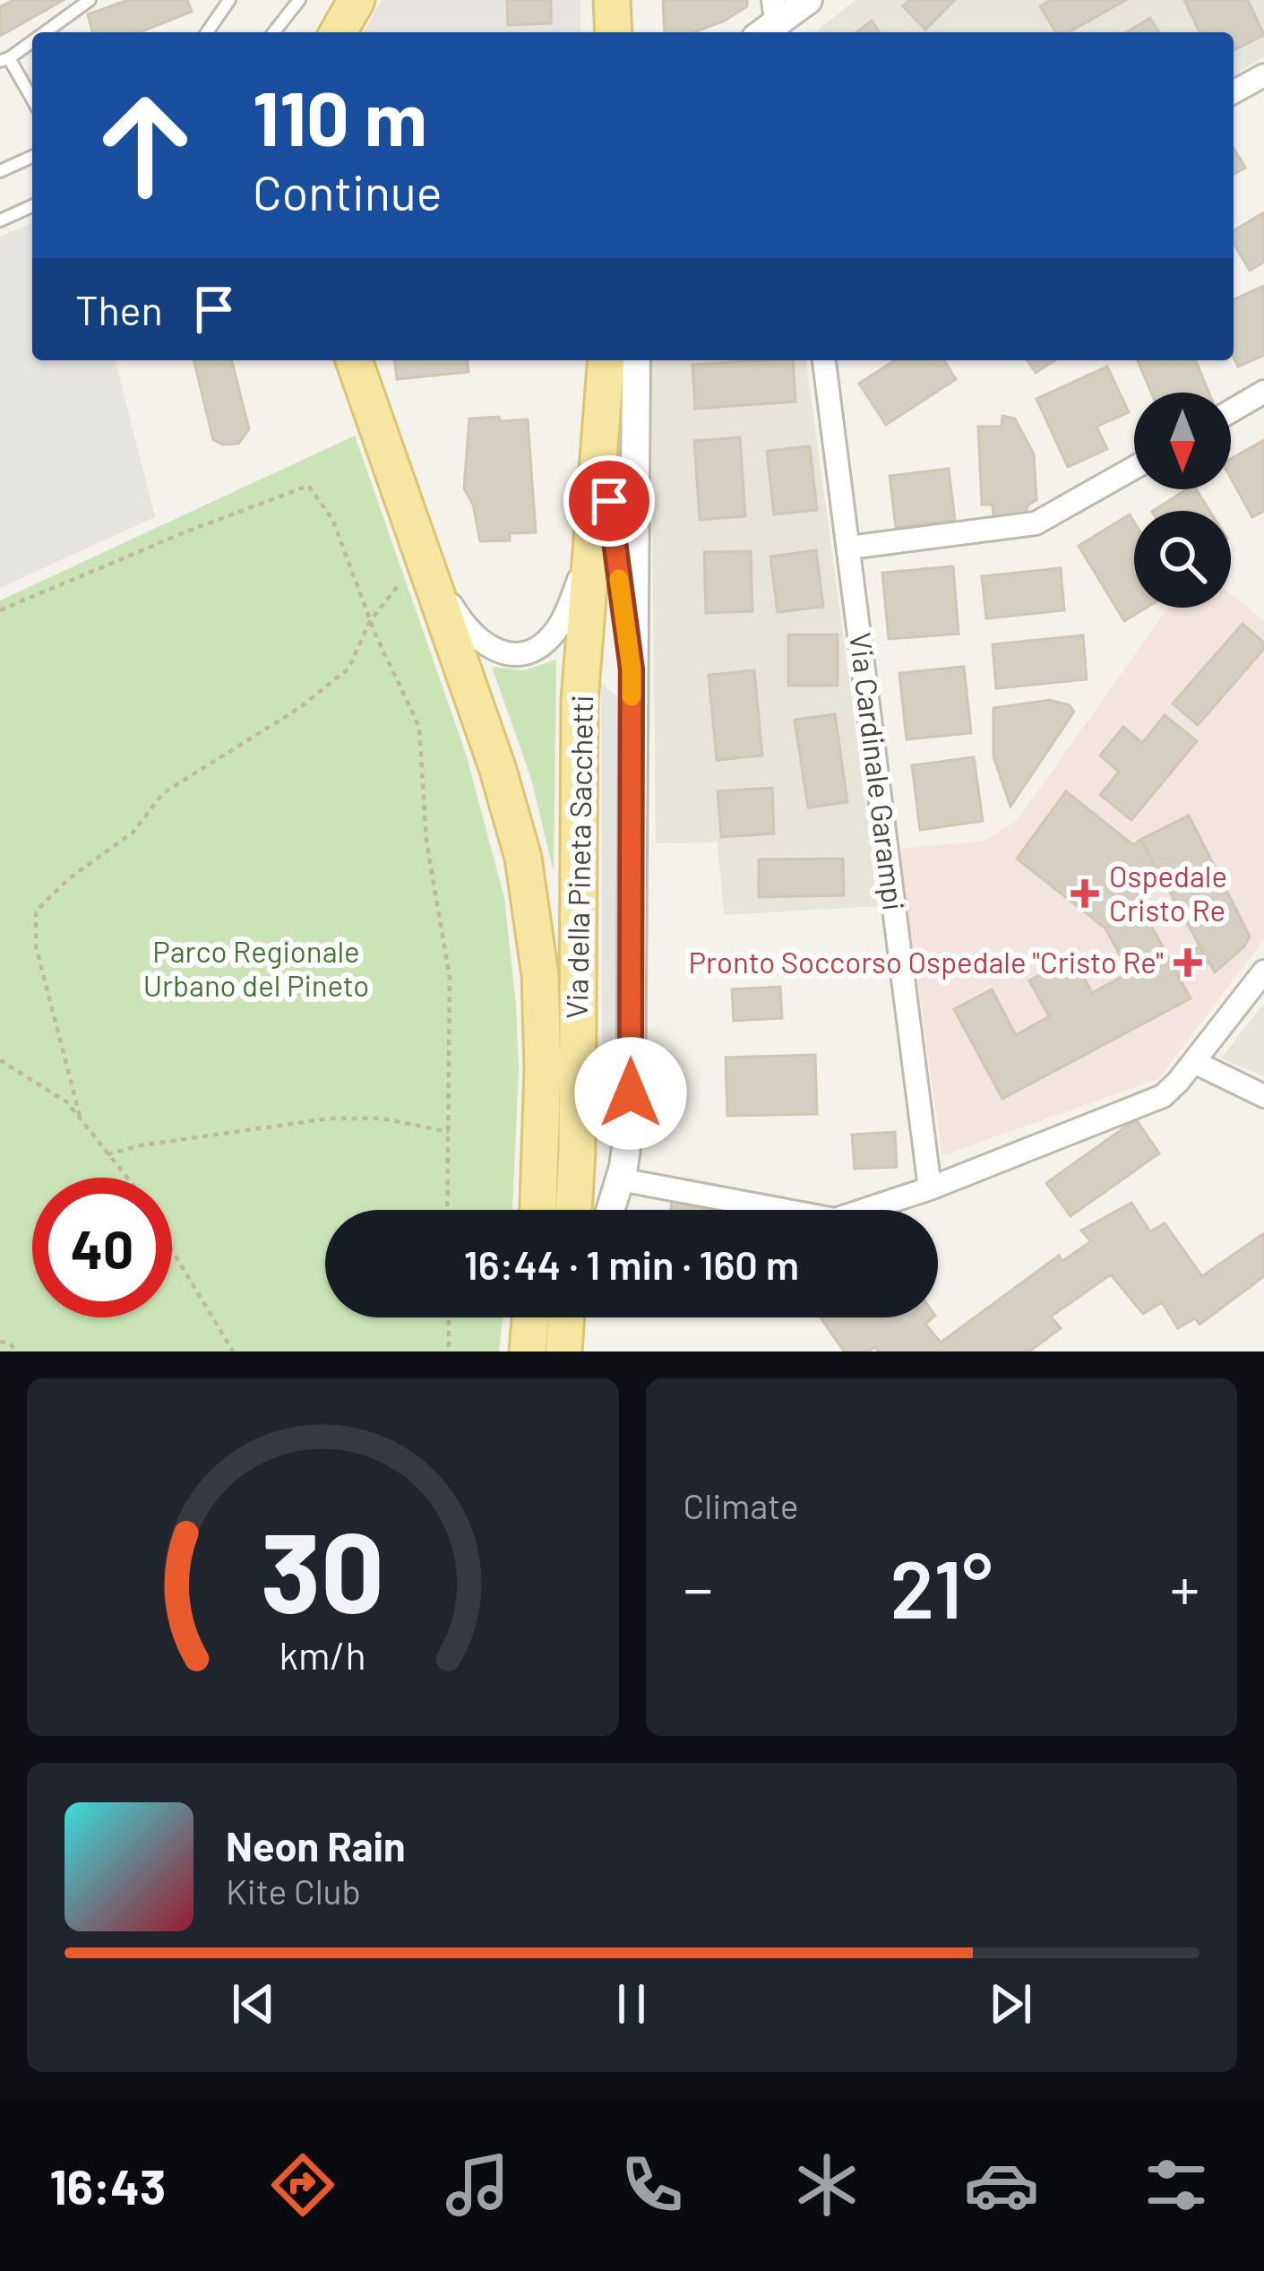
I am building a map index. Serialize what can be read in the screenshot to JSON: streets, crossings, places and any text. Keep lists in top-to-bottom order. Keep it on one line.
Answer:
{"streets":{"main road":["Via della Pineta Sacchetti"],"street":["Via Cardinale Garampi"]},"parks":["Parco Regionale Urbano del Pineto"],"places":{"health":["Ospedale Cristo Re","Pronto Soccorso Ospedale \"Cristo Re\""]},"north":"bottom","page":{"turn":["110 m","Continue"],"then":"Then","limit":"40","trip":"16:44 · 1 min · 160 m","tile":"Climate","heat":["−","21°","+"],"song":["Neon Rain","Kite Club"],"tabs":"16:43","gauge":["30","km/h"]}}
